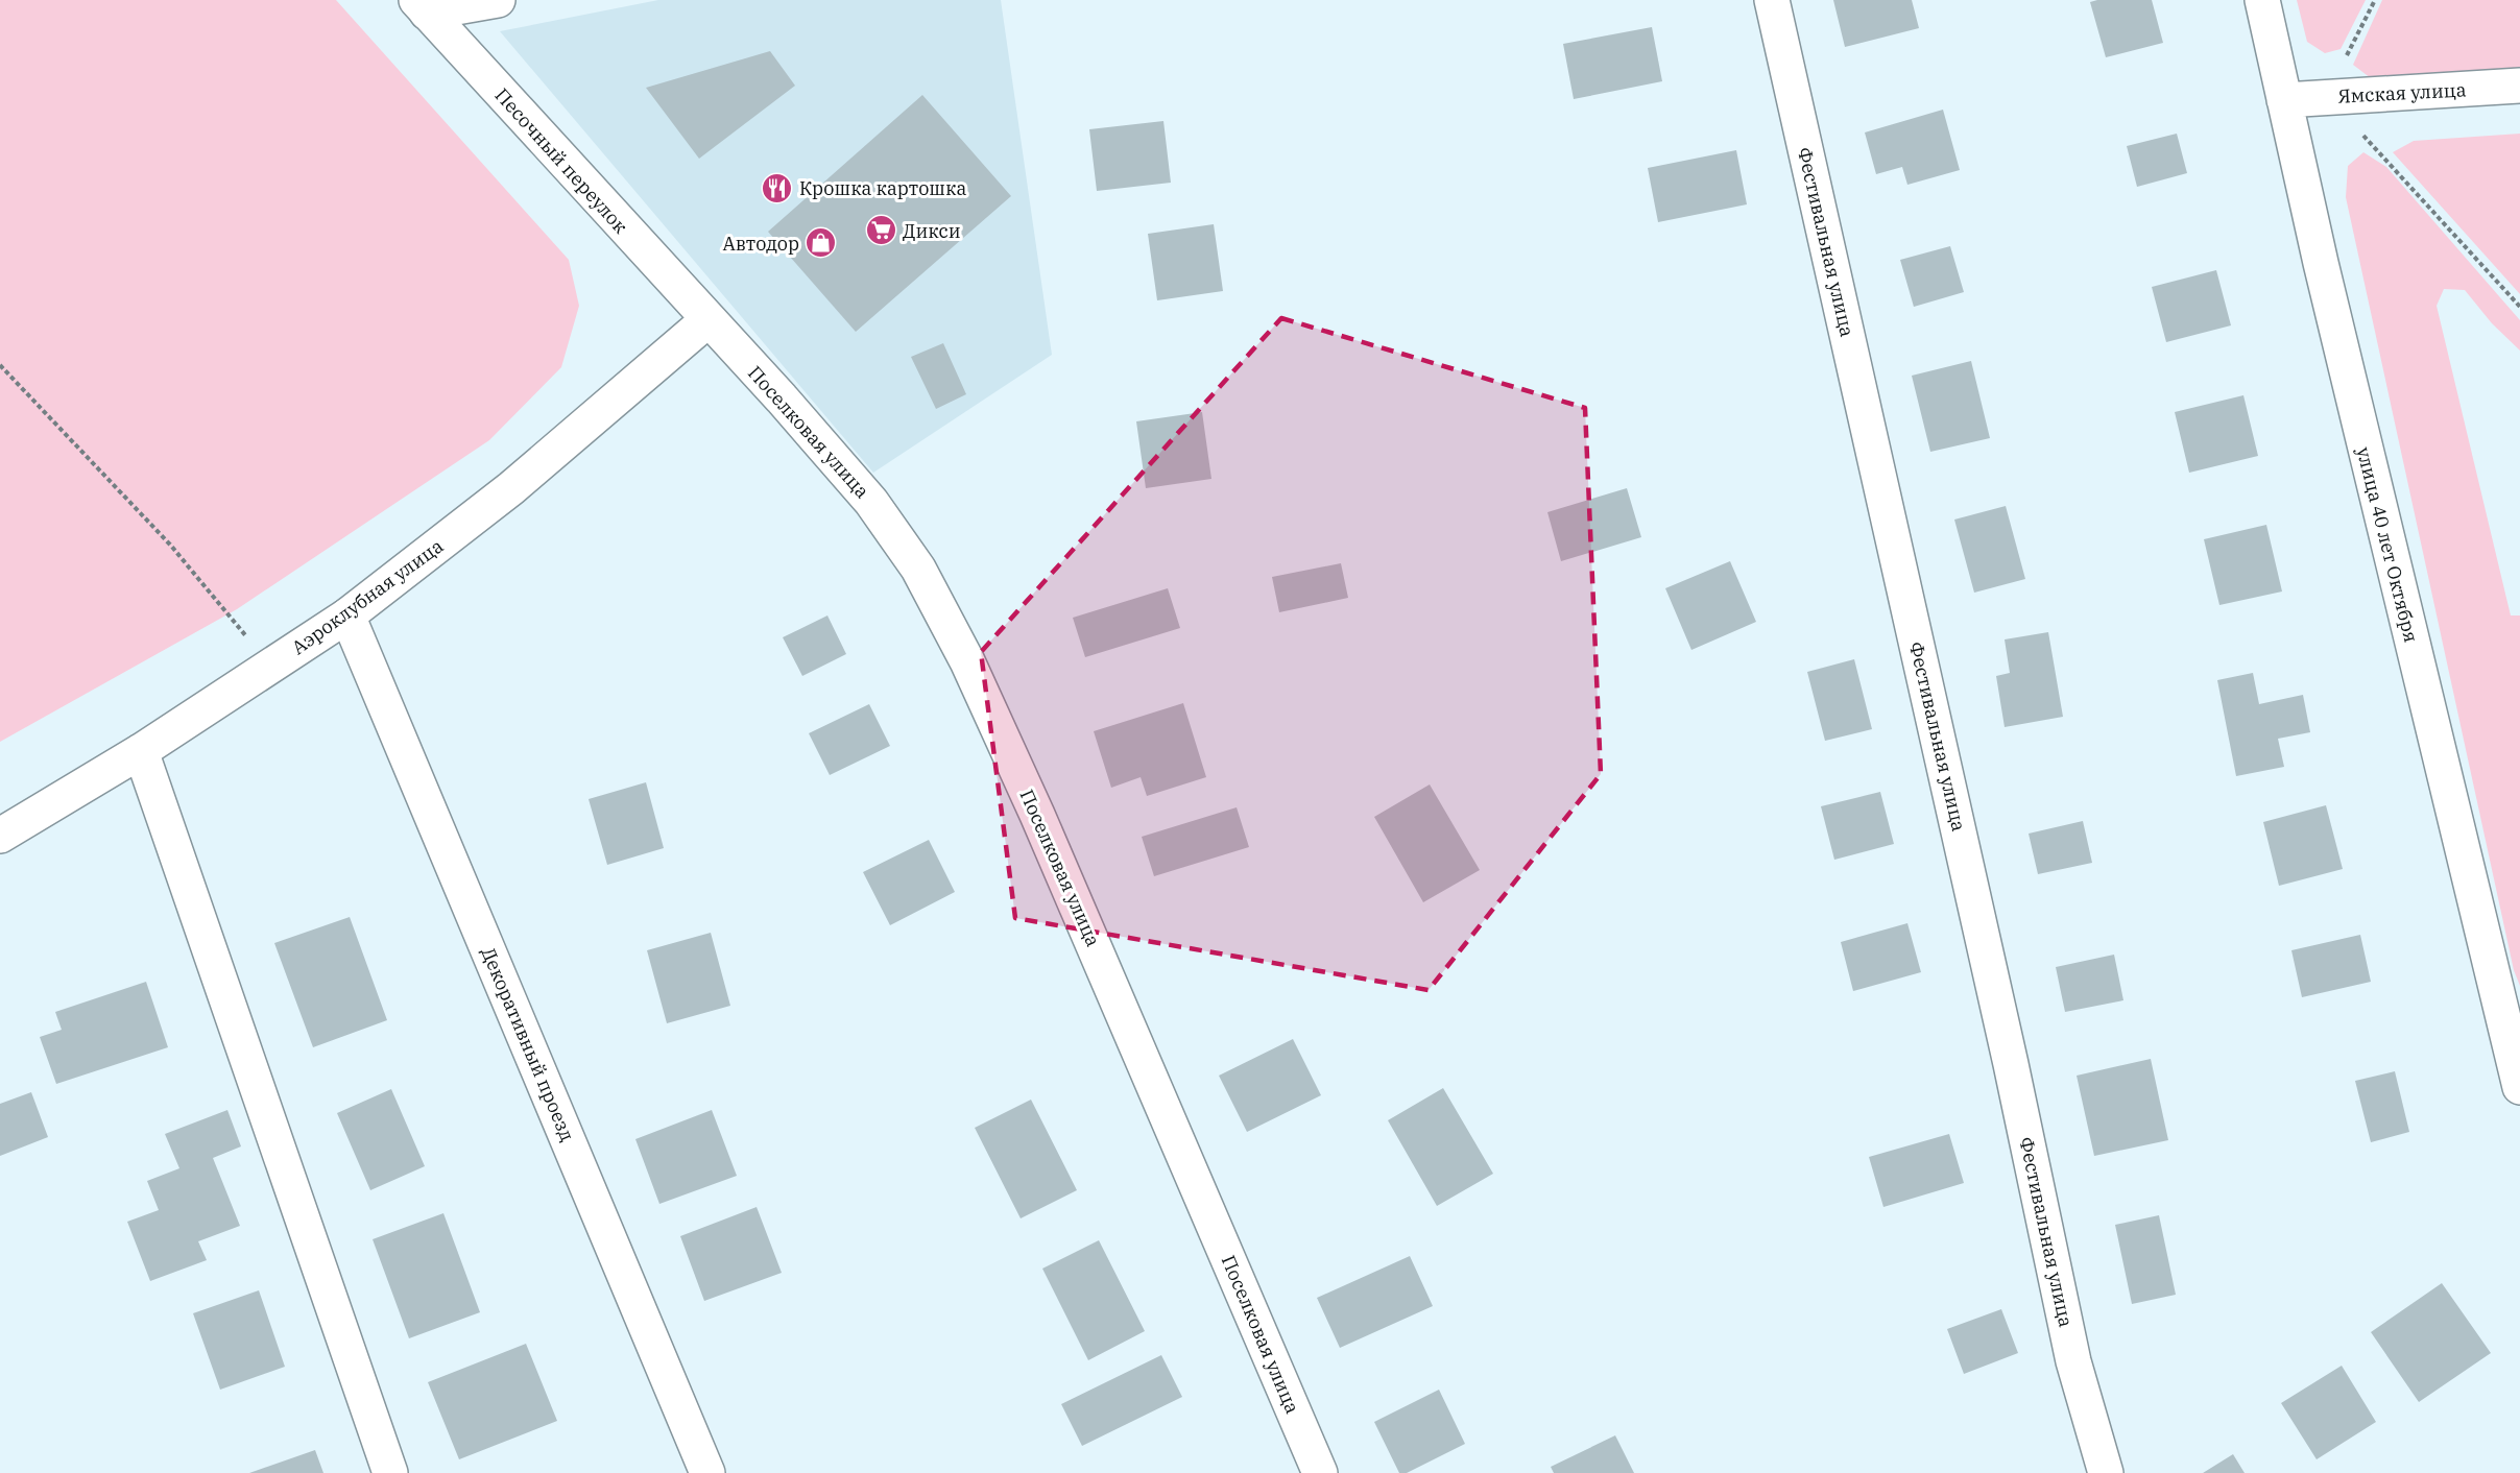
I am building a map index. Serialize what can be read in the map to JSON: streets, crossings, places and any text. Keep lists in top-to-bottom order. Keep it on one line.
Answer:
{"streets":{"street":["Ямская улица","Песочный переулок","Фестивальная улица","Поселковая улица","улица 40 лет Октября","Аэроклубная улица","Декоративный проезд"]},"crossings":[["Ямская улица","улица 40 лет Октября"],["Песочный переулок","Поселковая улица"],["Песочный переулок","Аэроклубная улица"],["Поселковая улица","Аэроклубная улица"],["Аэроклубная улица","Декоративный проезд"]],"places":{"restaurant":["Крошка картошка"],"supermarket":["Дикси"],"shop":["Автодор"]}}
